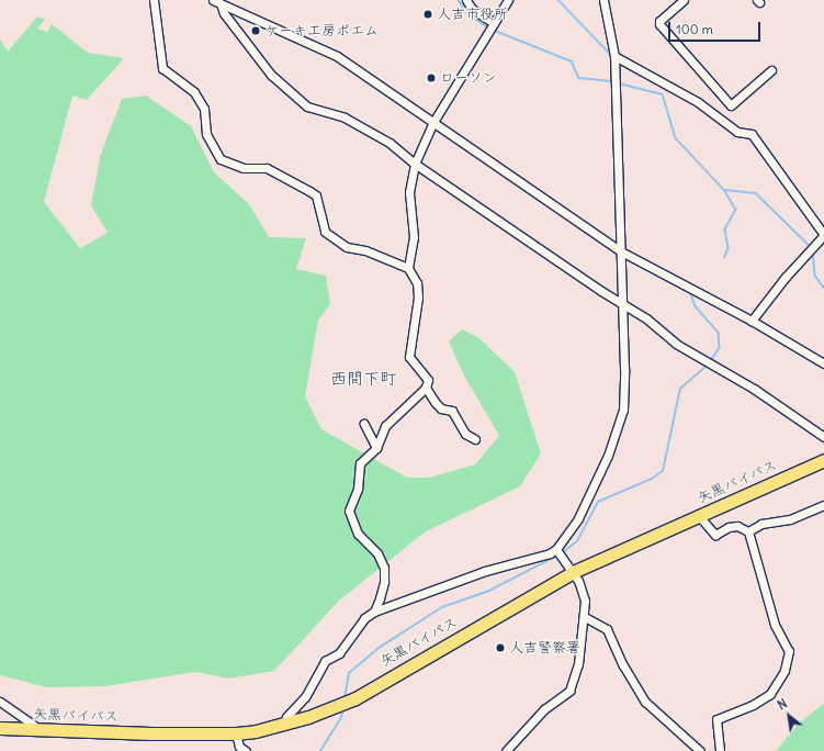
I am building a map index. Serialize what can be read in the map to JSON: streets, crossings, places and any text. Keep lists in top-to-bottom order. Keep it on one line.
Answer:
{"streets":{"highway":["矢黒バイパス"]},"districts":["西間下町"],"places":["人吉市役所","ケーキ工房ポエム","ローソン","人吉警察署"],"scale_bar":"100 m","north":"top left"}
